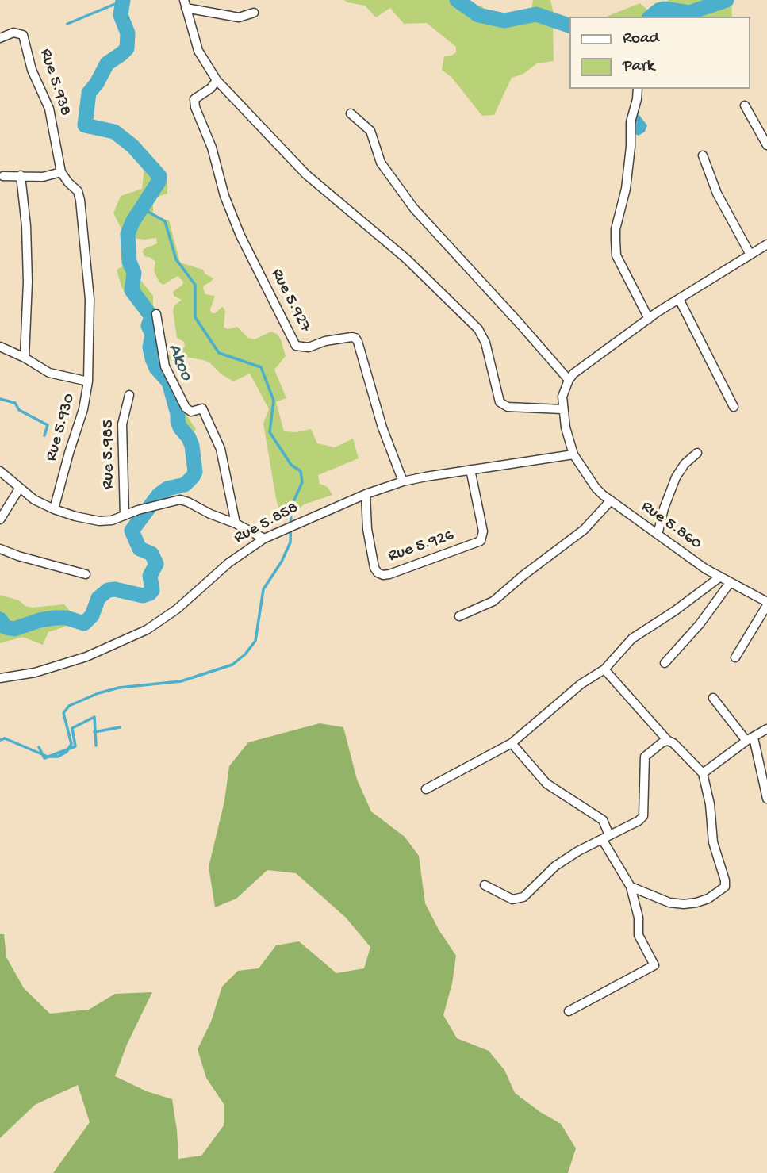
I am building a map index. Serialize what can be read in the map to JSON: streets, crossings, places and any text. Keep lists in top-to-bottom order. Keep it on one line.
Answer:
{"streets":{"street":["Rue 5.938","Rue 5.927","Rue 5.930","Rue 5.985","Rue 5.858","Rue 5.860","Rue 5.926"]},"crossings":[["Rue 5.927","Rue 5.858"],["Rue 5.858","Rue 5.860"],["Rue 5.858","Rue 5.926"]],"water":["Akoo"],"legend":["Road","Park"]}
